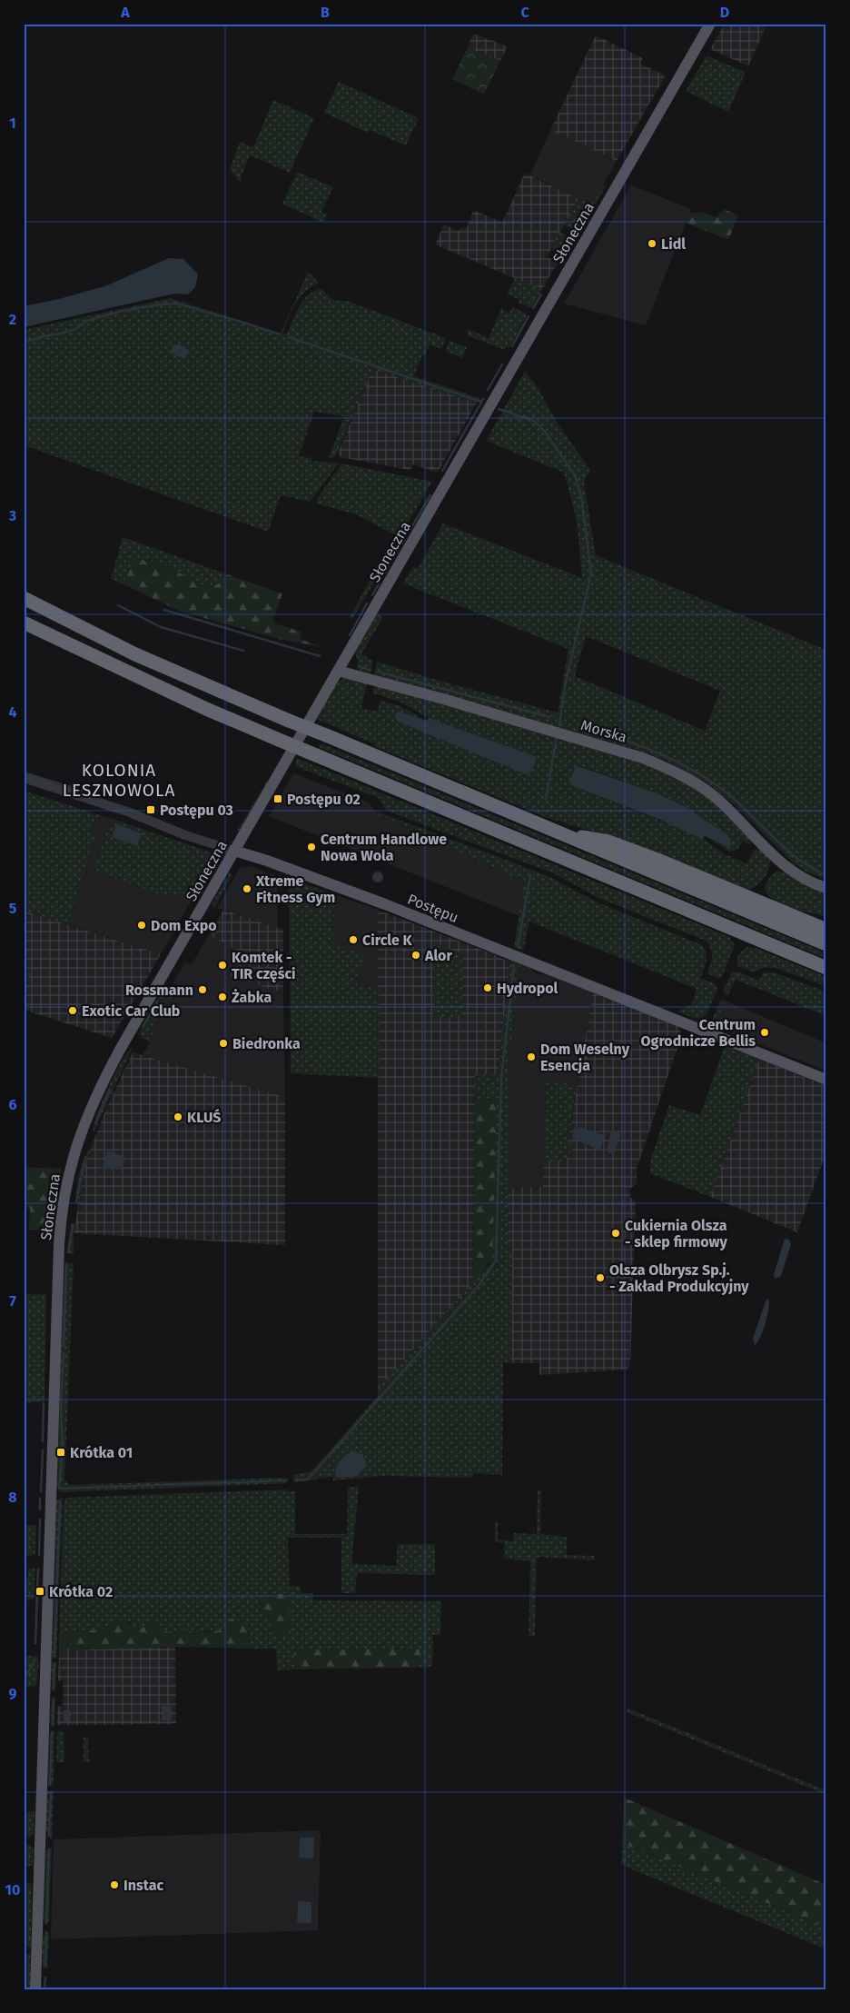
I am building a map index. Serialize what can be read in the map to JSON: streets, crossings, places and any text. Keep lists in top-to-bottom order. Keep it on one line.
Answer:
{"streets":{"main road":["Słoneczna","Morska","Postępu"]},"crossings":[["Słoneczna","Morska"],["Słoneczna","Postępu"]],"districts":["KOLONIA LESZNOWOLA"],"places":{"other":["Lidl","Centrum Handlowe Nowa Wola","Xtreme Fitness Gym","Dom Expo","Circle K","Alor","Komtek - TIR części","Hydropol","Rossmann","Żabka","Exotic Car Club","Centrum Ogrodnicze Bellis","Biedronka","Dom Weselny Esencja","KLUŚ","Cukiernia Olsza - sklep firmowy","Olsza Olbrysz Sp.j. - Zakład Produkcyjny","Instac"],"transit":["Postępu 02","Postępu 03","Krótka 01","Krótka 02"]},"grid":{"columns":["A","B","C","D"],"rows":["1","2","3","4","5","6","7","8","9","10"]}}
